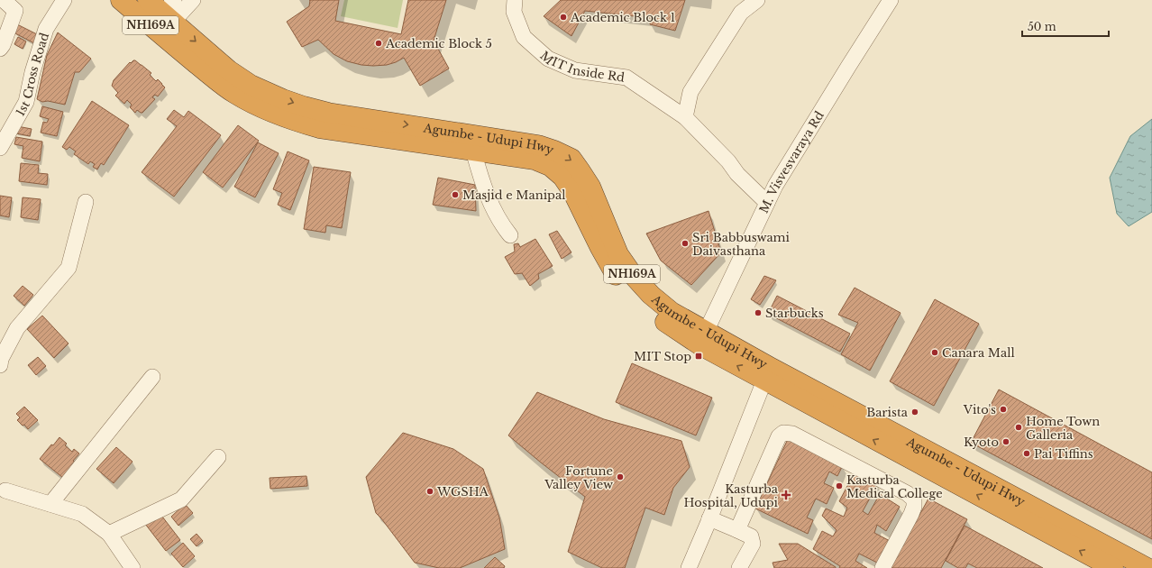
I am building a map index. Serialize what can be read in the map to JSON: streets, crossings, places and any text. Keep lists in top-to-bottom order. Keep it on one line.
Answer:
{"streets":{"highway":["NH169A","Agumbe - Udupi Hwy"],"street":["MIT Inside Rd","1st Cross Road","M. Visvesvaraya Rd"]},"crossings":[["MIT Inside Rd","M. Visvesvaraya Rd"],["Agumbe - Udupi Hwy","M. Visvesvaraya Rd"]],"places":{"other":["Academic Block 1","Academic Block 5","Masjid e Manipal","Sri Babbuswami Daivasthana","Starbucks","Canara Mall","Vito's","Barista","Home Town Galleria","Kyoto","Pai Tiffins","Fortune Valley View","Kasturba Medical College","WGSHA"],"transit":["MIT Stop"],"health":["Kasturba Hospital, Udupi"]},"scale_bar":"50 m"}
